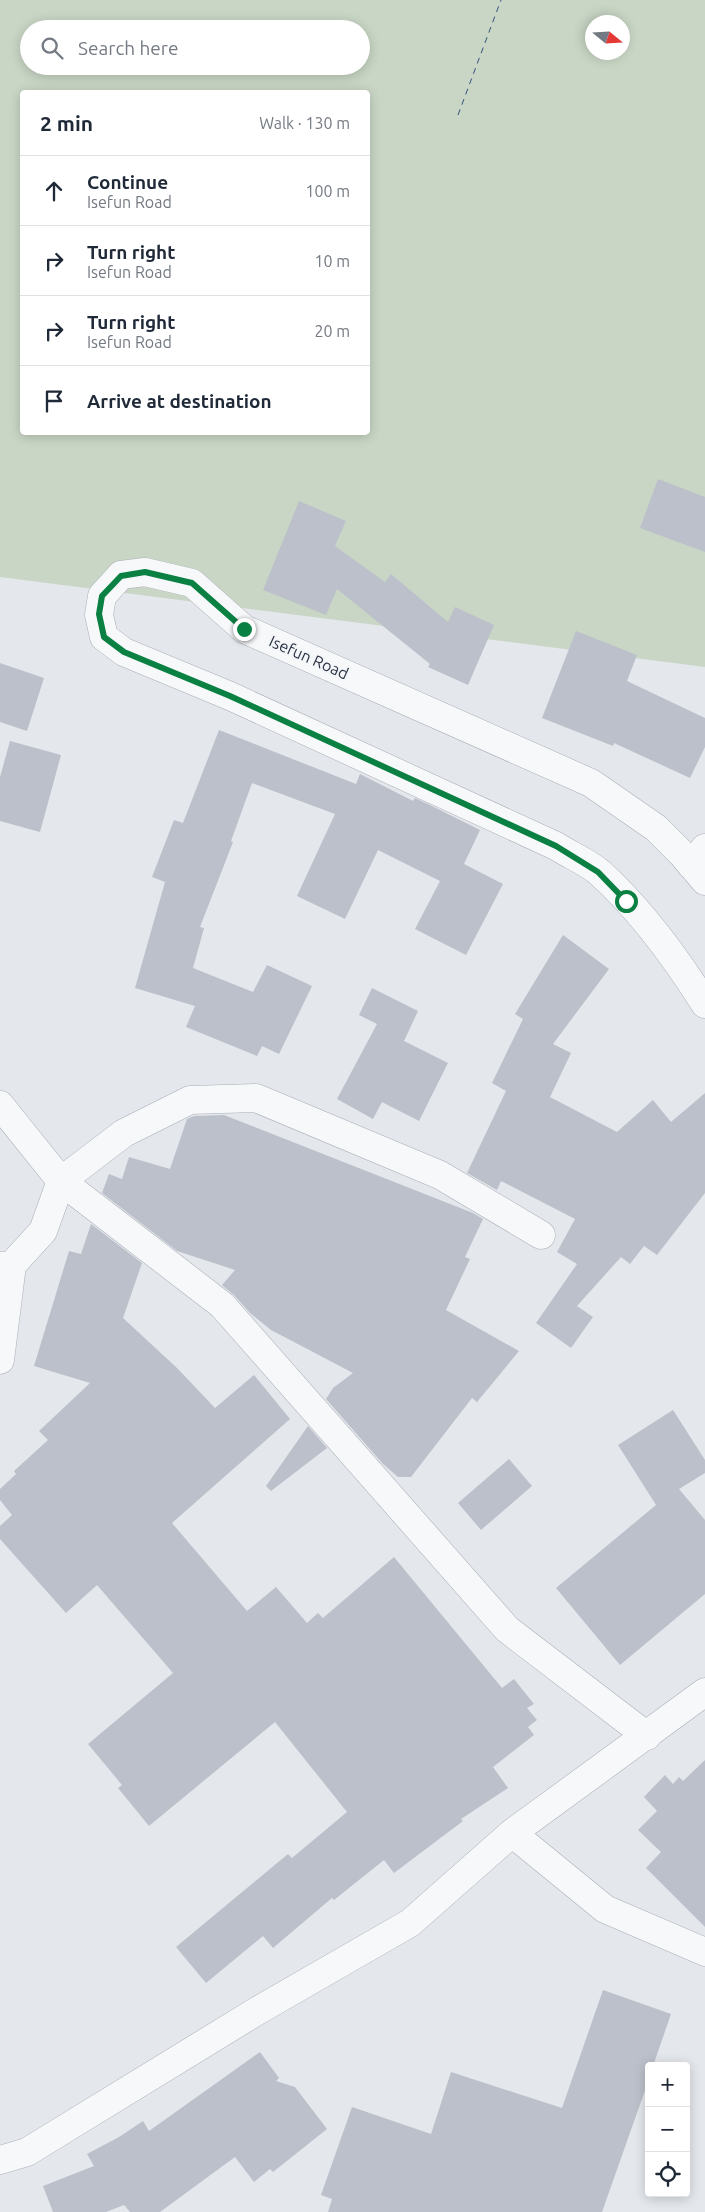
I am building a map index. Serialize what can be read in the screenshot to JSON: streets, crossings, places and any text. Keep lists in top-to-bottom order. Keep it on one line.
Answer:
{"streets":{"street":["Isefun Road"]},"north":"right","page":{"search":"Search here","heading":["2 min","Walk · 130 m"],"list":[["Continue","Isefun Road","100 m"],["Turn right","Isefun Road","10 m"],["Turn right","Isefun Road","20 m"],"Arrive at destination"],"map_buttons":["+","−"]}}
